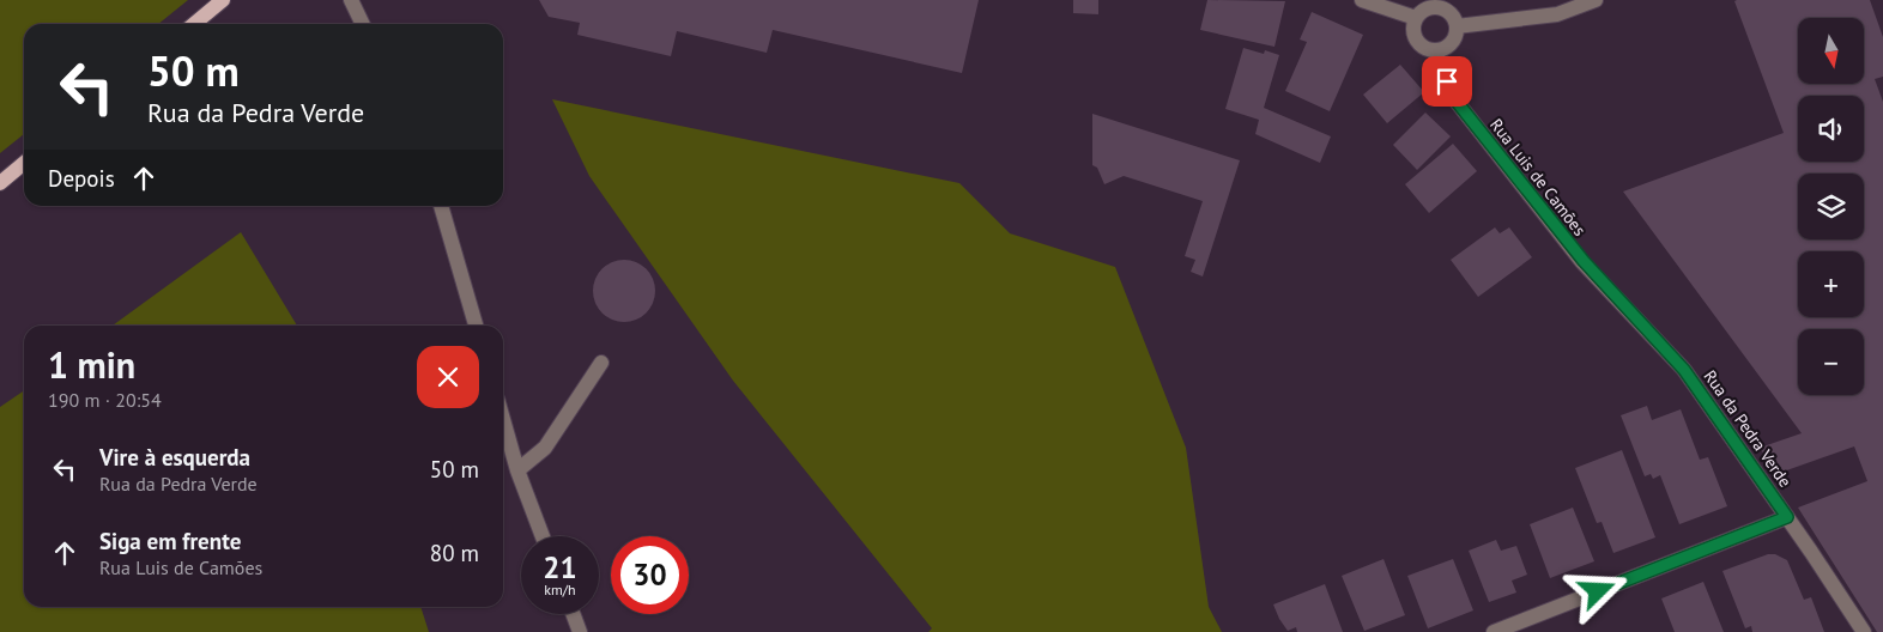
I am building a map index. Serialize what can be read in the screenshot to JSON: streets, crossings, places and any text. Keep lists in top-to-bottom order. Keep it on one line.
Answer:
{"streets":{"street":["Rua Luis de Camões","Rua da Pedra Verde"]},"crossings":[["Rua Luis de Camões","Rua da Pedra Verde"]],"north":"bottom","page":{"map_buttons":["+","−"],"turn":["50 m","Rua da Pedra Verde"],"then":"Depois","heading":["1 min","190 m · 20:54"],"list":[{"name":"Vire à esquerda","note":"Rua da Pedra Verde","value":"50 m"},{"name":"Siga em frente","note":"Rua Luis de Camões","value":"80 m"}],"speed":"21 km/h","limit":"30"}}
